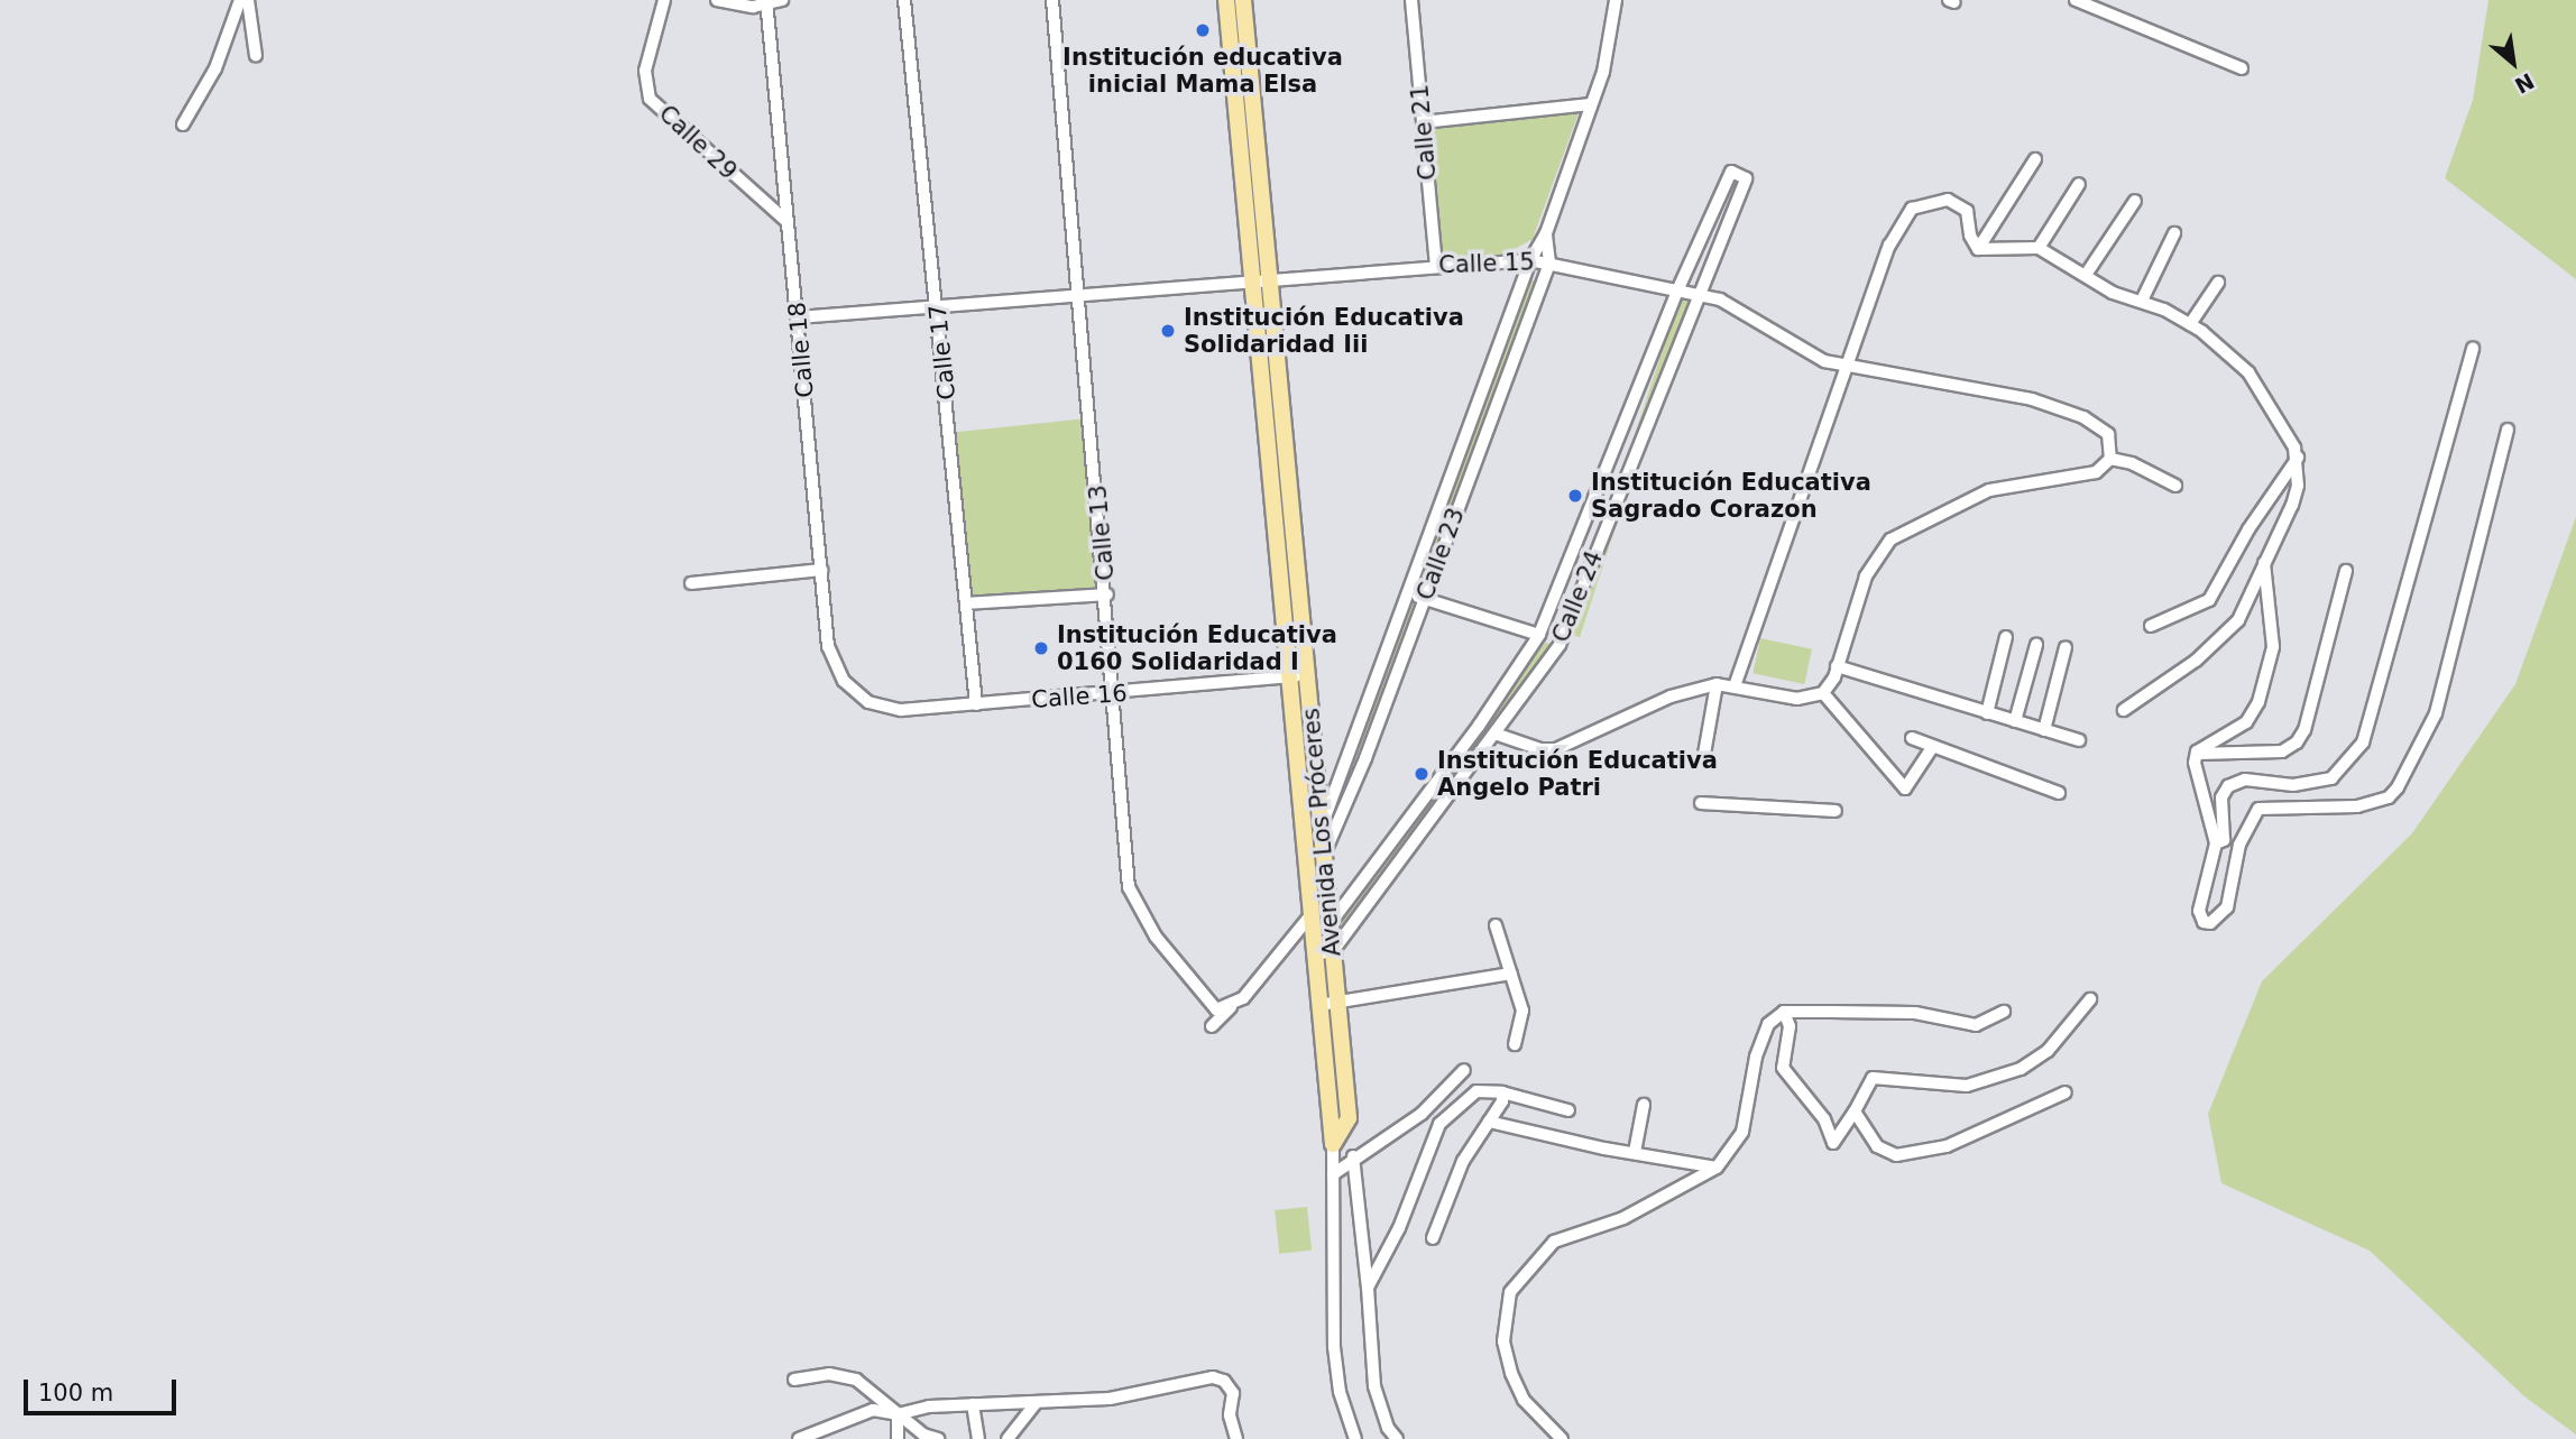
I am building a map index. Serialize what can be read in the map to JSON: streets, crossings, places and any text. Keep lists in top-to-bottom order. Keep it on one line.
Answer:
{"streets":{"main road":["Avenida Los Próceres"],"street":["Calle 21","Calle 29","Calle 15","Calle 18","Calle 17","Calle 13","Calle 23","Calle 24","Calle 16"]},"crossings":[["Calle 21","Calle 15"],["Calle 29","Calle 18"],["Calle 15","Calle 18"],["Calle 15","Calle 17"],["Calle 15","Calle 13"],["Calle 15","Calle 23"],["Calle 15","Calle 24"],["Calle 15","Avenida Los Próceres"],["Calle 18","Calle 16"],["Calle 17","Calle 16"],["Calle 13","Calle 16"],["Calle 23","Avenida Los Próceres"],["Calle 24","Avenida Los Próceres"],["Calle 16","Avenida Los Próceres"]],"places":["Institución educativa inicial Mama Elsa","Institución Educativa Solidaridad Iii","Institución Educativa Sagrado Corazon","Institución Educativa 0160 Solidaridad I","Institución Educativa Angelo Patri"],"scale_bar":"100 m","north":"bottom right"}
